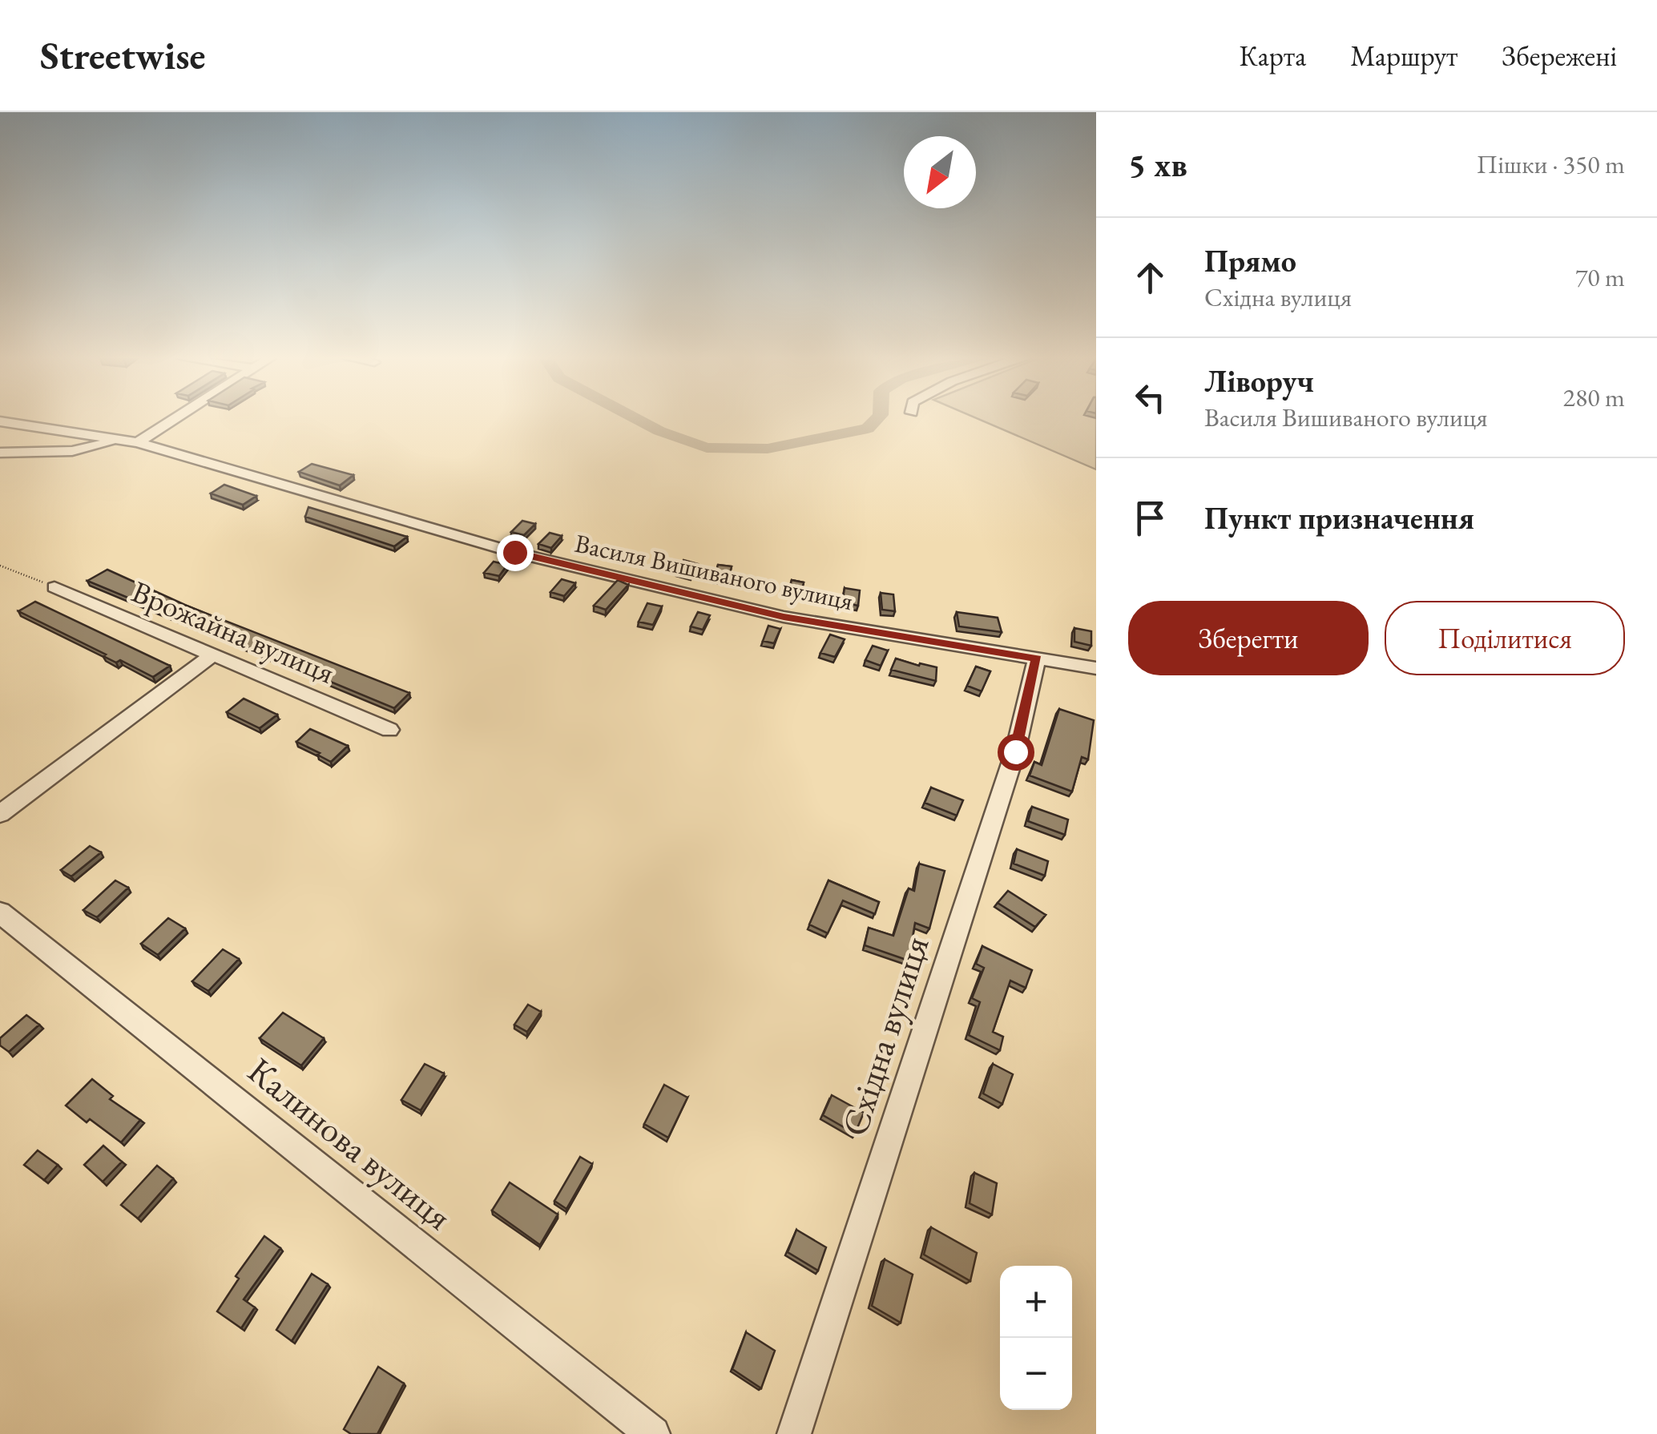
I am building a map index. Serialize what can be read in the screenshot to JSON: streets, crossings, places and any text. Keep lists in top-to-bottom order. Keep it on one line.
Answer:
{"streets":{"street":["Василя Вишиваного вулиця","Врожайна вулиця","Східна вулиця","Калинова вулиця"]},"crossings":[["Василя Вишиваного вулиця","Східна вулиця"]],"north":"bottom left","page":{"header":"Streetwise","nav":["Карта","Маршрут","Збережені"],"heading":["5 хв","Пішки · 350 m"],"list":[["Прямо","Східна вулиця","70 m"],["Ліворуч","Василя Вишиваного вулиця","280 m"],"Пункт призначення"],"buttons":["Зберегти","Поділитися"],"map_buttons":["+","−"]}}
